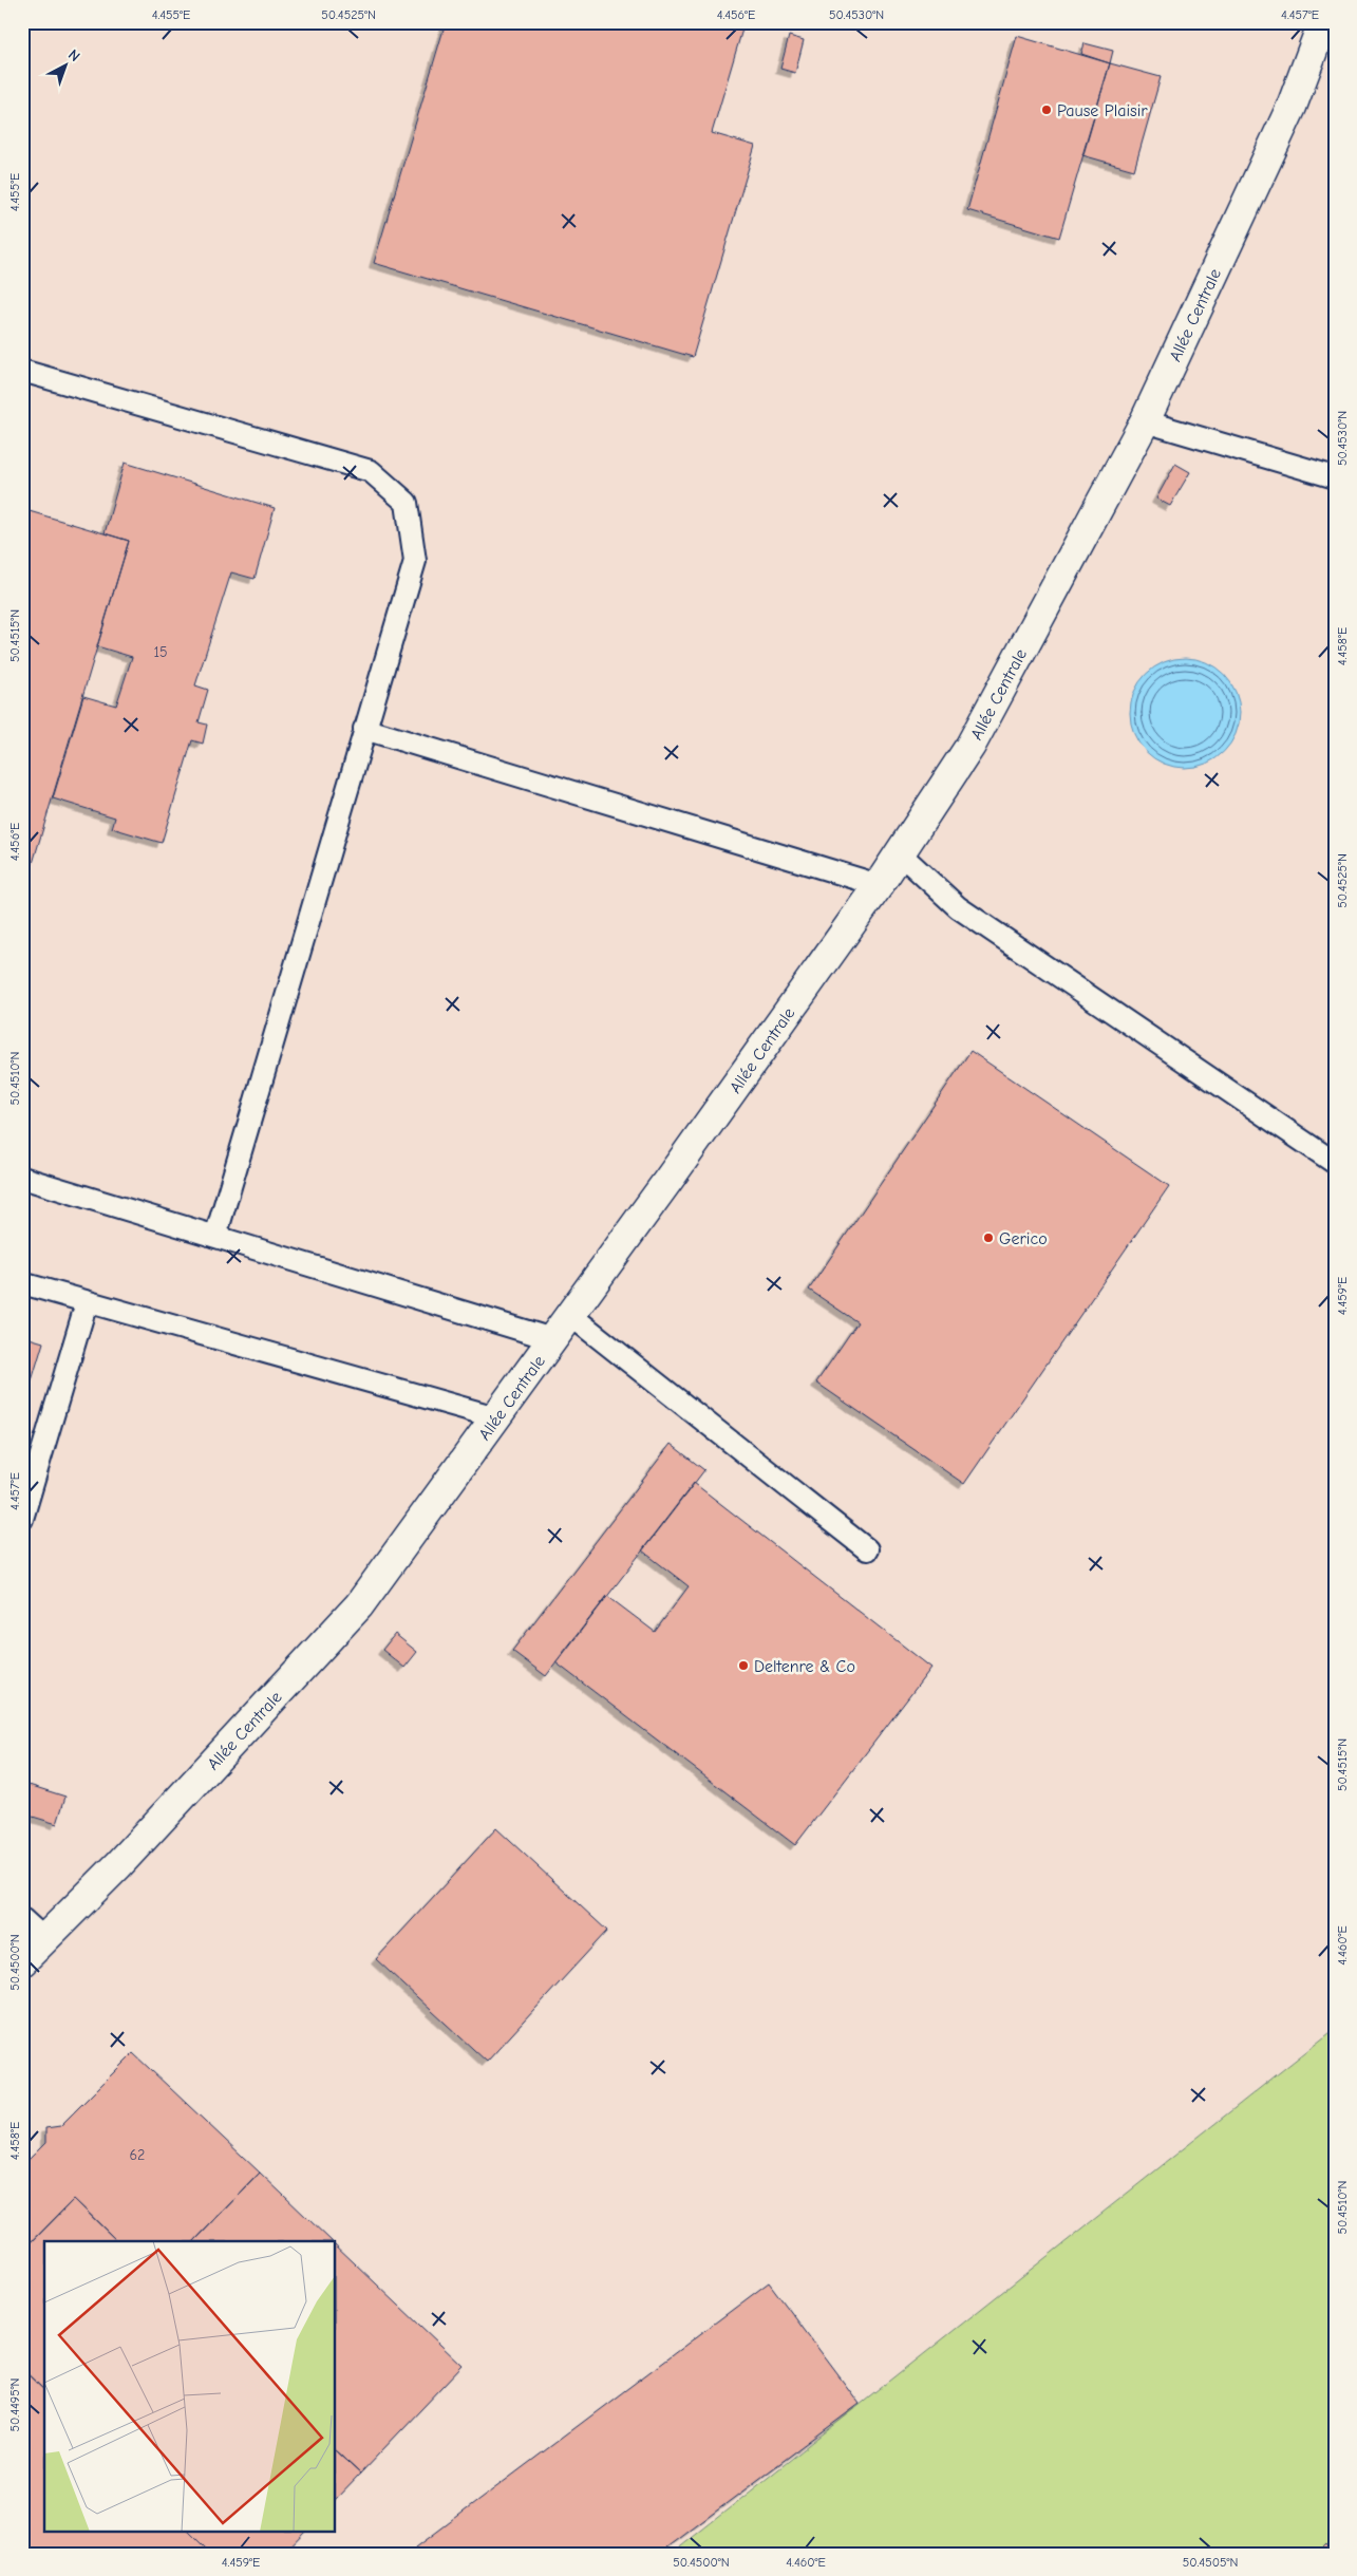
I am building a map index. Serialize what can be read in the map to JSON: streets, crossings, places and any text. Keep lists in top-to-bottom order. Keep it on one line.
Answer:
{"streets":{"street":["Allée Centrale"]},"places":["Pause Plaisir","Gerico","Deltenre & Co"],"house_numbers":["15","62"],"north":"top right","coordinates":["4.455°E","50.4525°N","4.456°E","50.4530°N","4.457°E","50.4515°N","4.458°E","50.4510°N","4.459°E","4.460°E","50.4500°N","50.4495°N","50.4505°N"]}
